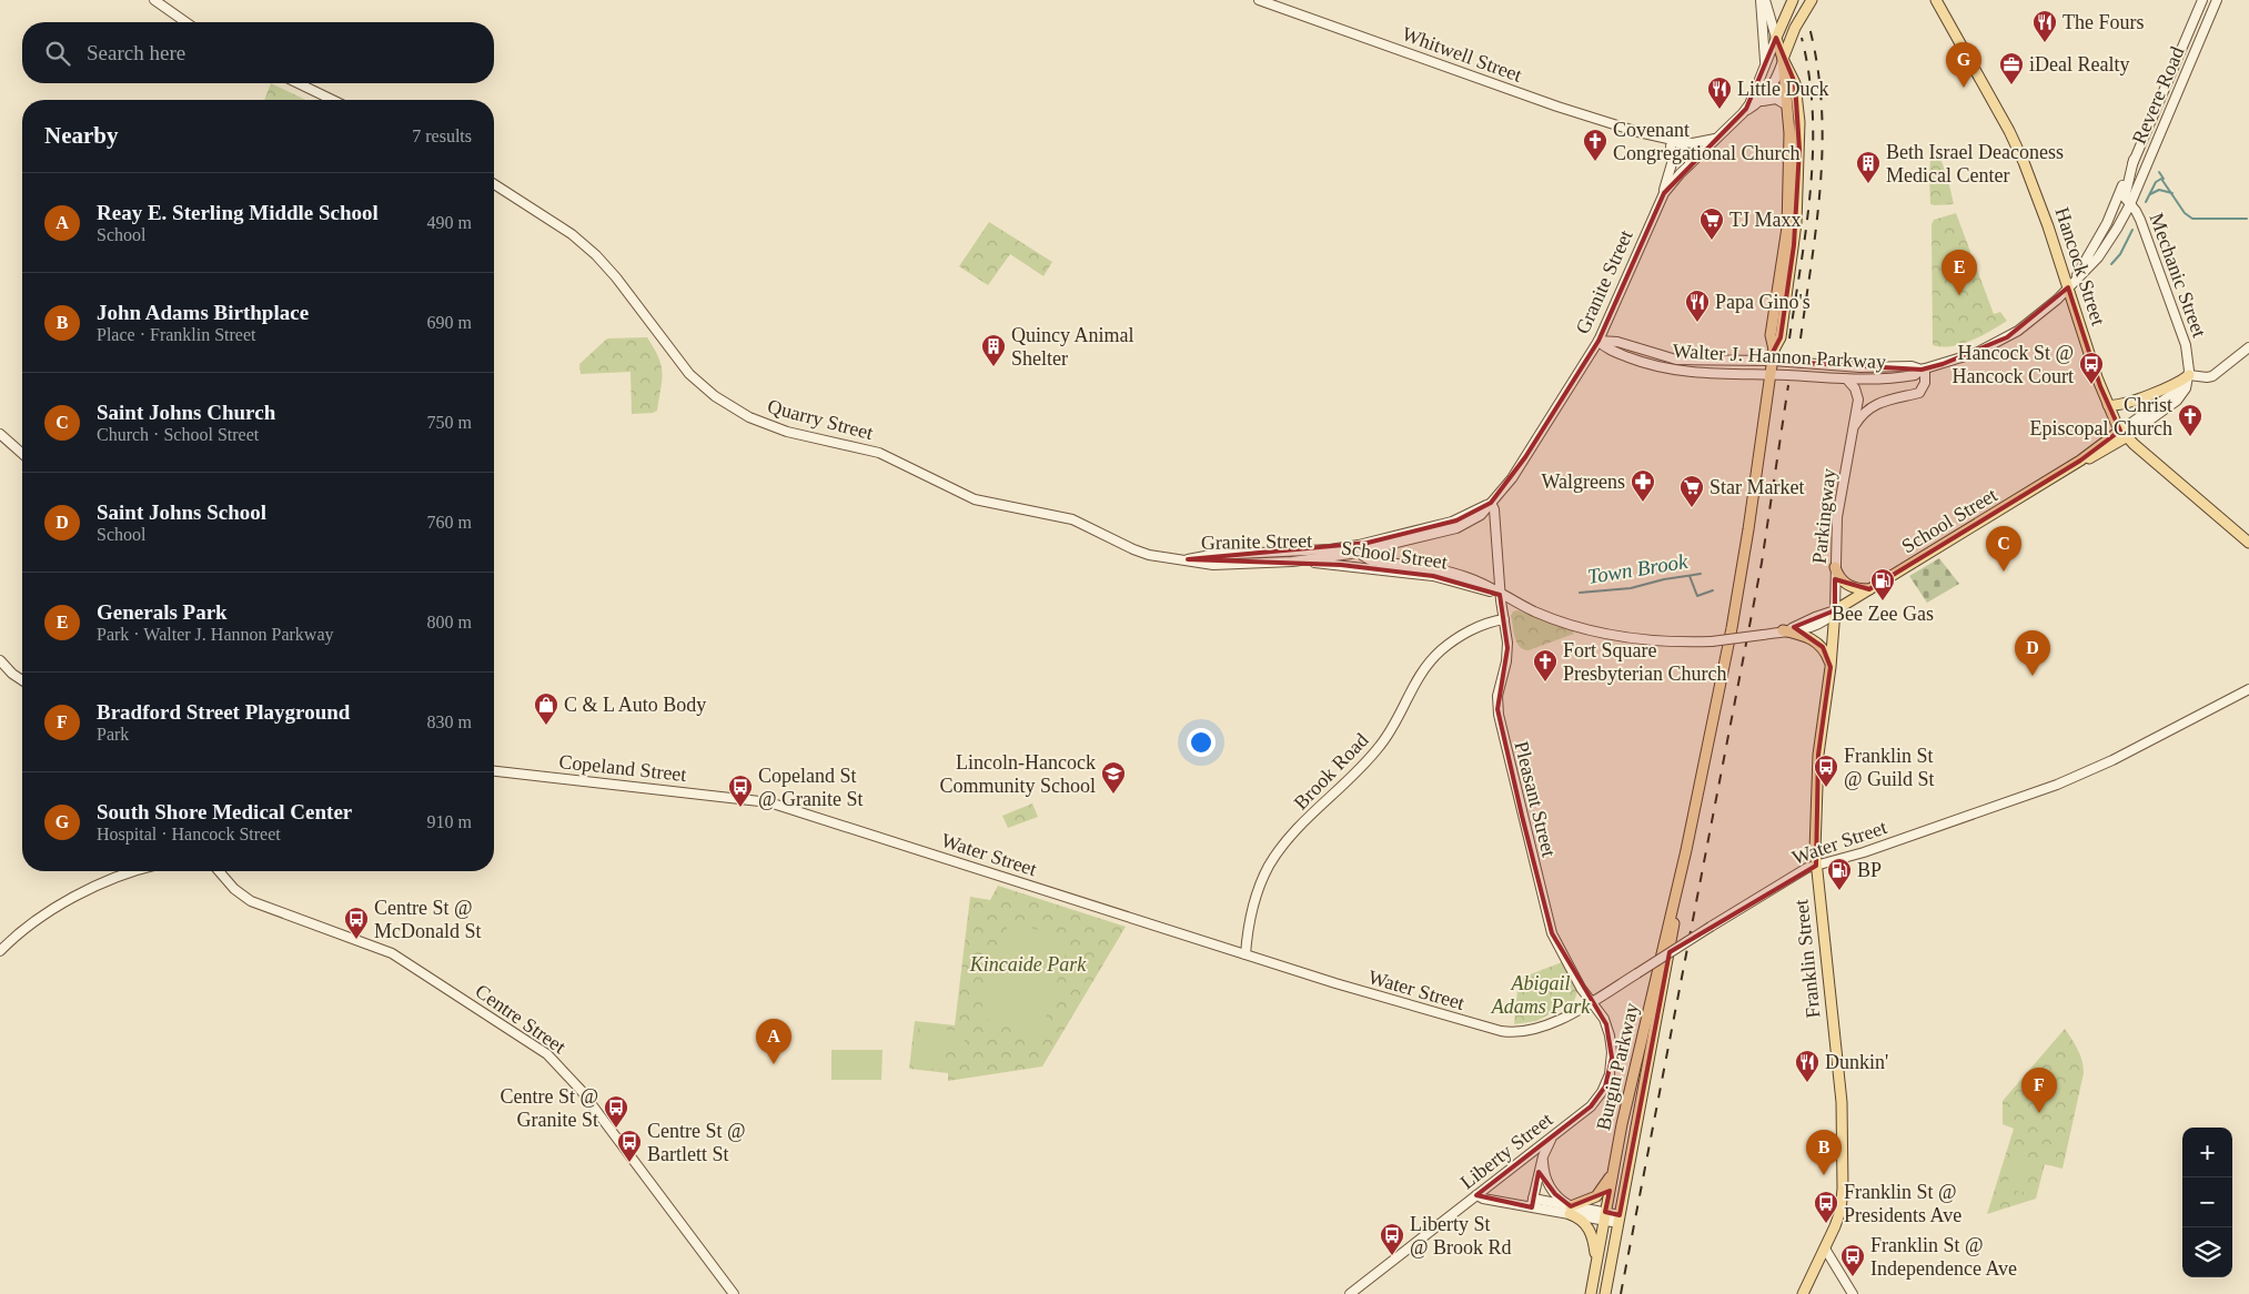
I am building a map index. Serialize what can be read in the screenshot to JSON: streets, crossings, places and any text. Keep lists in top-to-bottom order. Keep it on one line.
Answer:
{"streets":{"main road":["Whitwell Street","Revere Road","Hancock Street","Mechanic Street","Granite Street","Walter J. Hannon Parkway","Quarry Street","Parkingway","School Street","Copeland Street","Brook Road","Pleasant Street","Water Street","Franklin Street","Centre Street","Burgin Parkway","Liberty Street"]},"crossings":[["Whitwell Street","Granite Street"],["Revere Road","Mechanic Street"],["Revere Road","Walter J. Hannon Parkway"],["Hancock Street","Walter J. Hannon Parkway"],["Hancock Street","School Street"],["Mechanic Street","Walter J. Hannon Parkway"],["Granite Street","Walter J. Hannon Parkway"],["Granite Street","Quarry Street"],["Granite Street","School Street"],["Granite Street","Pleasant Street"],["Granite Street","Burgin Parkway"],["Walter J. Hannon Parkway","Parkingway"],["Walter J. Hannon Parkway","Burgin Parkway"],["Parkingway","School Street"],["Parkingway","Franklin Street"],["School Street","Pleasant Street"],["School Street","Franklin Street"],["Copeland Street","Water Street"],["Brook Road","Pleasant Street"],["Brook Road","Water Street"],["Pleasant Street","Water Street"],["Pleasant Street","Liberty Street"],["Water Street","Franklin Street"],["Water Street","Liberty Street"]],"water":["Town Brook"],"parks":["Kincaide Park","Abigail Adams Park"],"places":{"restaurant":["The Fours","Little Duck","Papa Gino's","Dunkin'"],"office":["iDeal Realty"],"church":["Covenant Congregational Church","Christ Episcopal Church","Fort Square Presbyterian Church"],"building":["Beth Israel Deaconess Medical Center","Quincy Animal Shelter"],"supermarket":["TJ Maxx","Star Market"],"bus stop":["Hancock St @ Hancock Court","Franklin St @ Guild St","Copeland St @ Granite St","Centre St @ McDonald St","Centre St @ Granite St","Centre St @ Bartlett St","Franklin St @ Presidents Ave","Liberty St @ Brook Rd","Franklin St @ Independence Ave"],"pharmacy":["Walgreens"],"fuel station":["Bee Zee Gas","BP"],"shop":["C & L Auto Body"],"school or university":["Lincoln-Hancock Community School"]},"page":{"search":"Search here","pins":["G","E","C","D","A","F","B"],"heading":["Nearby","7 results"],"list":[{"mark":"A","name":"Reay E. Sterling Middle School","note":"School","value":"490 m"},{"mark":"B","name":"John Adams Birthplace","note":"Place · Franklin Street","value":"690 m"},{"mark":"C","name":"Saint Johns Church","note":"Church · School Street","value":"750 m"},{"mark":"D","name":"Saint Johns School","note":"School","value":"760 m"},{"mark":"E","name":"Generals Park","note":"Park · Walter J. Hannon Parkway","value":"800 m"},{"mark":"F","name":"Bradford Street Playground","note":"Park","value":"830 m"},{"mark":"G","name":"South Shore Medical Center","note":"Hospital · Hancock Street","value":"910 m"}],"map_buttons":["+","−"]}}
